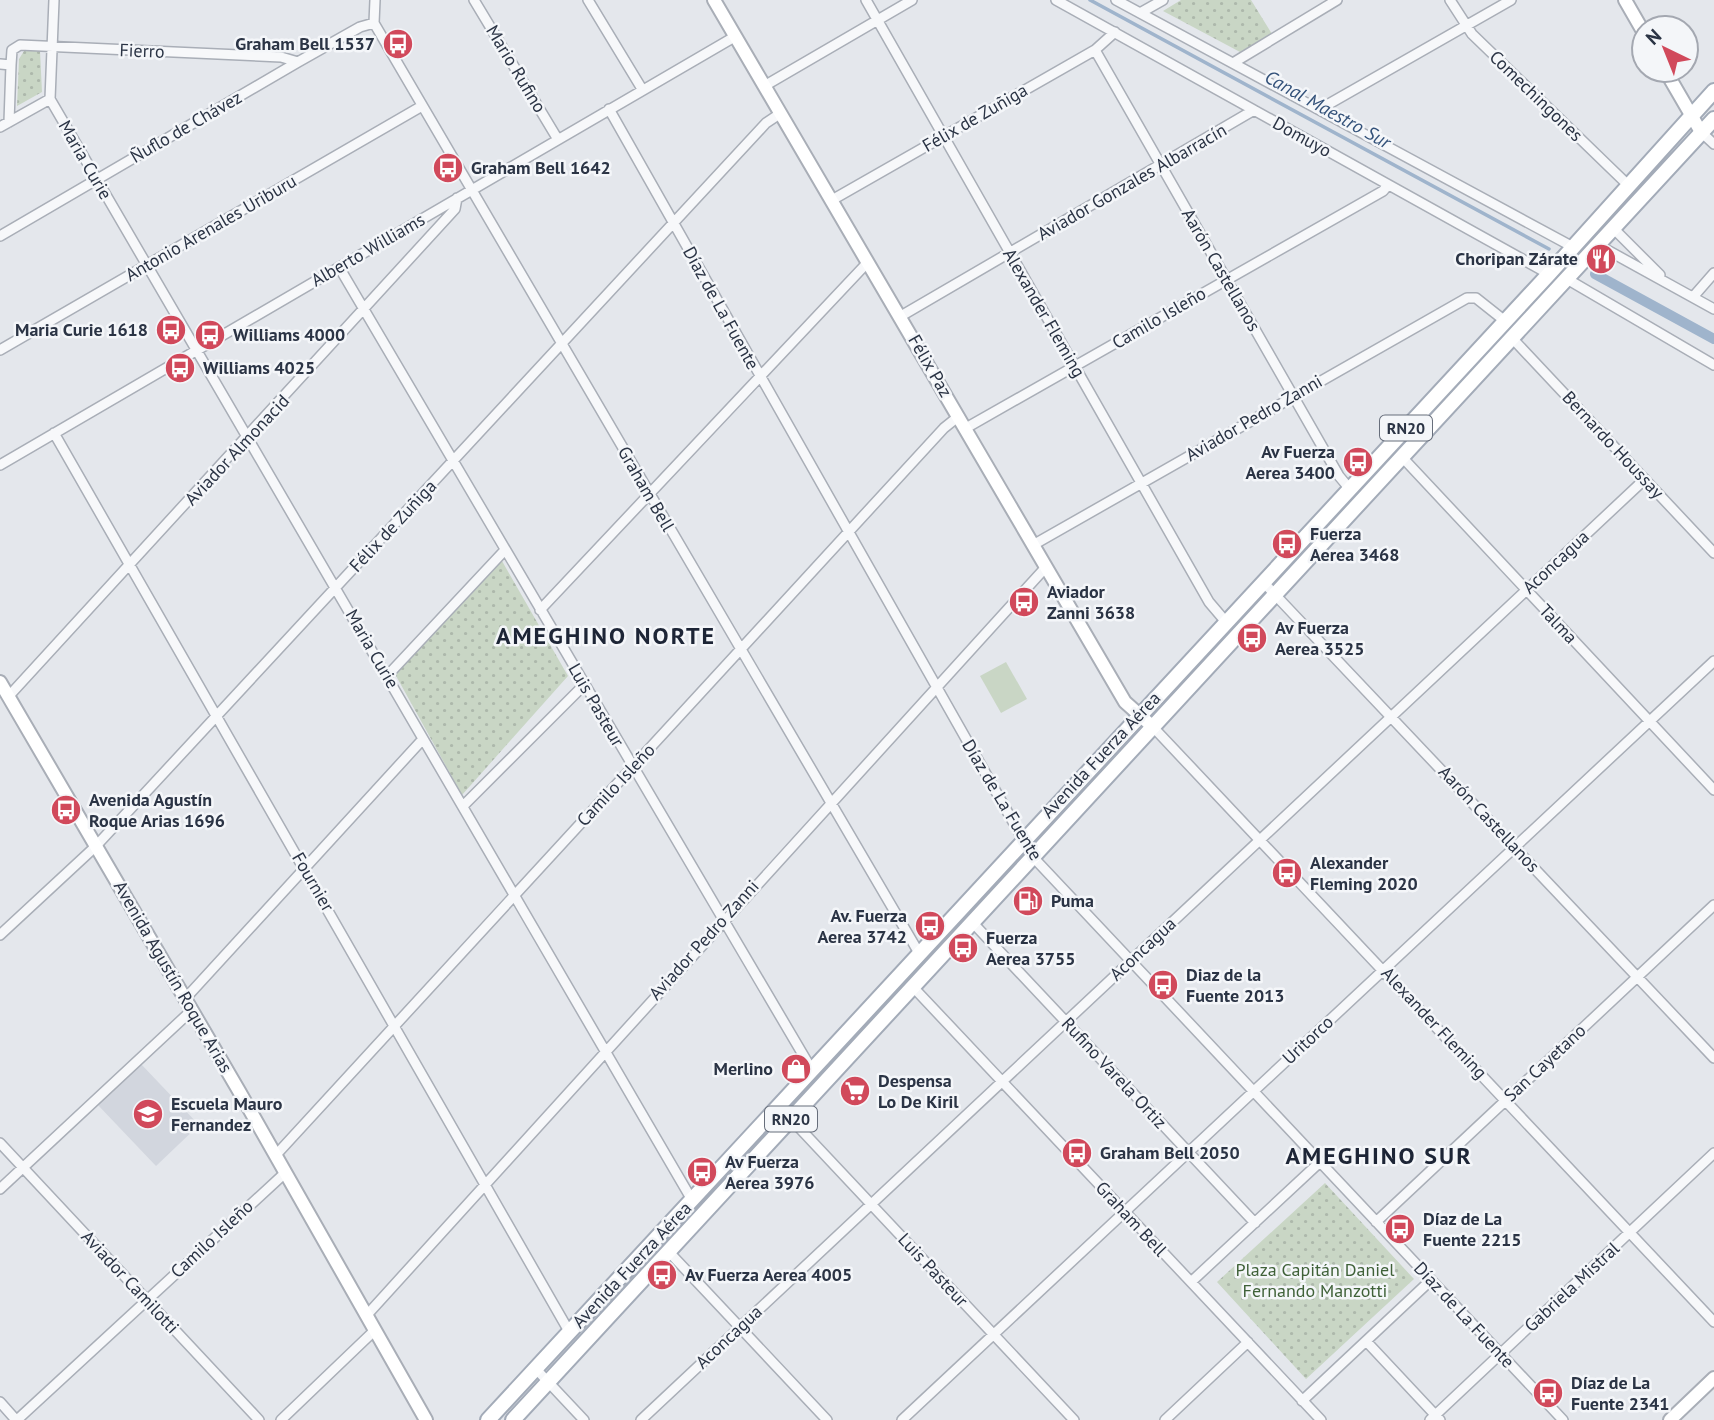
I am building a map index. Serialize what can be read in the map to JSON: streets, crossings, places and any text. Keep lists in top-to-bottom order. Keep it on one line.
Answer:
{"streets":{"main road":["Félix Paz","RN20","Avenida Fuerza Aérea","Avenida Agustín Roque Arias"],"street":["Fierro","Mario Rufino","Comechingones","Félix de Zuñiga","Ñuflo de Chávez","Domuyo","Maria Curie","Aviador Gonzales Albarracín","Antonio Arenales Uriburu","Alberto Williams","Aarón Castellanos","Díaz de La Fuente","Alexander Fleming","Camilo Isleño","Aviador Pedro Zanni","Bernardo Houssay","Aviador Almonacid","Graham Bell","Aconcagua","Talma","Luis Pasteur","Fournier","Uritorco","San Cayetano","Rufino Varela Ortiz","Aviador Camilotti","Gabriela Mistral"]},"crossings":[["Fierro","Ñuflo de Chávez"],["Mario Rufino","Alberto Williams"],["Comechingones","Avenida Fuerza Aérea"],["Félix de Zuñiga","Domuyo"],["Félix de Zuñiga","Maria Curie"],["Félix de Zuñiga","Aarón Castellanos"],["Félix de Zuñiga","Díaz de La Fuente"],["Félix de Zuñiga","Alexander Fleming"],["Félix de Zuñiga","Félix Paz"],["Félix de Zuñiga","Graham Bell"],["Félix de Zuñiga","Luis Pasteur"],["Félix de Zuñiga","Fournier"],["Félix de Zuñiga","Avenida Agustín Roque Arias"],["Ñuflo de Chávez","Maria Curie"],["Ñuflo de Chávez","Graham Bell"],["Domuyo","Aviador Gonzales Albarracín"],["Domuyo","Camilo Isleño"],["Domuyo","Avenida Fuerza Aérea"],["Maria Curie","Antonio Arenales Uriburu"],["Maria Curie","Alberto Williams"],["Maria Curie","Camilo Isleño"],["Maria Curie","Aviador Pedro Zanni"],["Maria Curie","Aviador Almonacid"],["Maria Curie","Avenida Fuerza Aérea"],["Aviador Gonzales Albarracín","Aarón Castellanos"],["Aviador Gonzales Albarracín","Alexander Fleming"],["Aviador Gonzales Albarracín","Félix Paz"],["Antonio Arenales Uriburu","Graham Bell"],["Alberto Williams","Díaz de La Fuente"],["Alberto Williams","Félix Paz"],["Alberto Williams","Aviador Almonacid"],["Alberto Williams","Graham Bell"],["Alberto Williams","Luis Pasteur"],["Alberto Williams","Fournier"],["Aarón Castellanos","Camilo Isleño"],["Aarón Castellanos","Aviador Pedro Zanni"],["Aarón Castellanos","Aconcagua"],["Aarón Castellanos","Avenida Fuerza Aérea"],["Aarón Castellanos","Uritorco"],["Aarón Castellanos","San Cayetano"],["Díaz de La Fuente","Camilo Isleño"],["Díaz de La Fuente","Aviador Pedro Zanni"],["Díaz de La Fuente","Aconcagua"],["Díaz de La Fuente","Avenida Fuerza Aérea"],["Díaz de La Fuente","Uritorco"],["Díaz de La Fuente","San Cayetano"],["Díaz de La Fuente","Gabriela Mistral"],["Alexander Fleming","Camilo Isleño"],["Alexander Fleming","Félix Paz"],["Alexander Fleming","Aviador Pedro Zanni"],["Alexander Fleming","Aconcagua"],["Alexander Fleming","Avenida Fuerza Aérea"],["Alexander Fleming","Uritorco"],["Alexander Fleming","San Cayetano"],["Alexander Fleming","Gabriela Mistral"],["Camilo Isleño","Félix Paz"],["Camilo Isleño","Graham Bell"],["Camilo Isleño","Luis Pasteur"],["Camilo Isleño","Fournier"],["Camilo Isleño","Avenida Agustín Roque Arias"],["Camilo Isleño","Aviador Camilotti"],["Félix Paz","Aviador Pedro Zanni"],["Félix Paz","Avenida Fuerza Aérea"],["Aviador Pedro Zanni","Graham Bell"],["Aviador Pedro Zanni","Luis Pasteur"],["Aviador Pedro Zanni","Avenida Fuerza Aérea"],["Aviador Pedro Zanni","Fournier"],["Aviador Pedro Zanni","Avenida Agustín Roque Arias"],["Bernardo Houssay","Aconcagua"],["Bernardo Houssay","Avenida Fuerza Aérea"],["Aviador Almonacid","Luis Pasteur"],["Aviador Almonacid","Fournier"],["Aviador Almonacid","Avenida Agustín Roque Arias"],["Graham Bell","Aconcagua"],["Graham Bell","Avenida Fuerza Aérea"],["Graham Bell","Uritorco"],["Aconcagua","Talma"],["Aconcagua","Luis Pasteur"],["Aconcagua","Rufino Varela Ortiz"],["Talma","Avenida Fuerza Aérea"],["Talma","Uritorco"],["Luis Pasteur","Avenida Fuerza Aérea"],["Luis Pasteur","Uritorco"],["Avenida Fuerza Aérea","Fournier"],["Avenida Fuerza Aérea","Rufino Varela Ortiz"],["Uritorco","Rufino Varela Ortiz"]],"districts":["AMEGHINO NORTE","AMEGHINO SUR"],"water":["Canal Maestro Sur"],"parks":["Plaza Capitán Daniel Fernando Manzotti"],"places":{"bus stop":["Graham Bell 1537","Graham Bell 1642","Maria Curie 1618","Williams 4000","Williams 4025","Av Fuerza Aerea 3400","Fuerza Aerea 3468","Aviador Zanni 3638","Av Fuerza Aerea 3525","Avenida Agustín Roque Arias 1696","Alexander Fleming 2020","Av. Fuerza Aerea 3742","Fuerza Aerea 3755","Diaz de la Fuente 2013","Graham Bell 2050","Av Fuerza Aerea 3976","Díaz de La Fuente 2215","Av Fuerza Aerea 4005","Díaz de La Fuente 2341"],"restaurant":["Choripan Zárate"],"fuel station":["Puma"],"shop":["Merlino"],"supermarket":["Despensa Lo De Kiril"],"school or university":["Escuela Mauro Fernandez"]},"north":"top left"}
